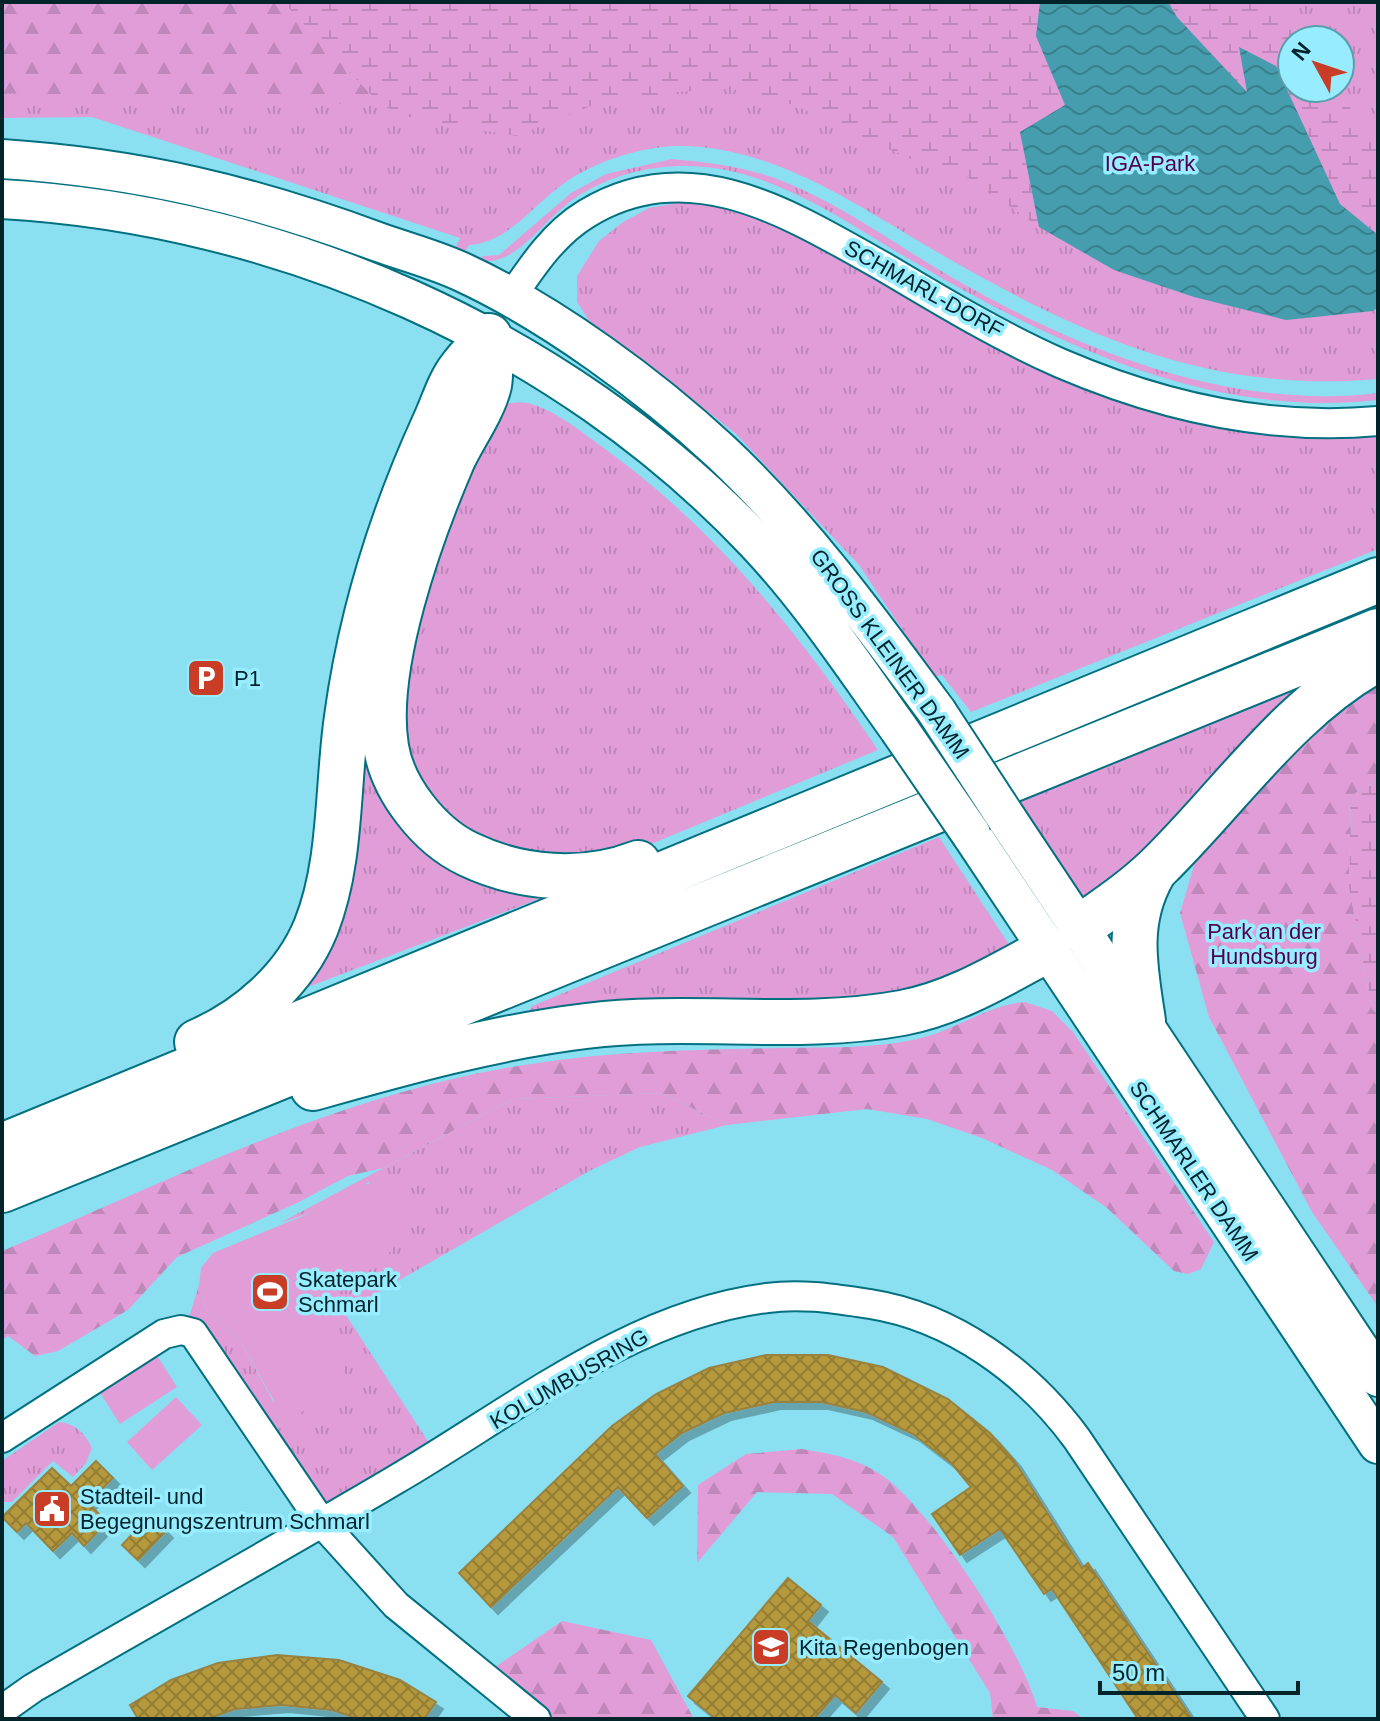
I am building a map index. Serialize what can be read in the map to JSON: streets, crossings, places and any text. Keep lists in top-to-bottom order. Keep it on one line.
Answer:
{"streets":{"street":["SCHMARL-DORF","GROSS KLEINER DAMM","SCHMARLER DAMM","KOLUMBUSRING"]},"crossings":[["SCHMARL-DORF","GROSS KLEINER DAMM"],["GROSS KLEINER DAMM","SCHMARLER DAMM"]],"parks":["IGA-Park","Park an der Hundsburg"],"places":{"parking":["P1"],"sports":["Skatepark Schmarl"],"public building":["Stadteil- und Begegnungszentrum Schmarl"],"school or university":["Kita Regenbogen"]},"scale_bar":"50 m","north":"top left"}
